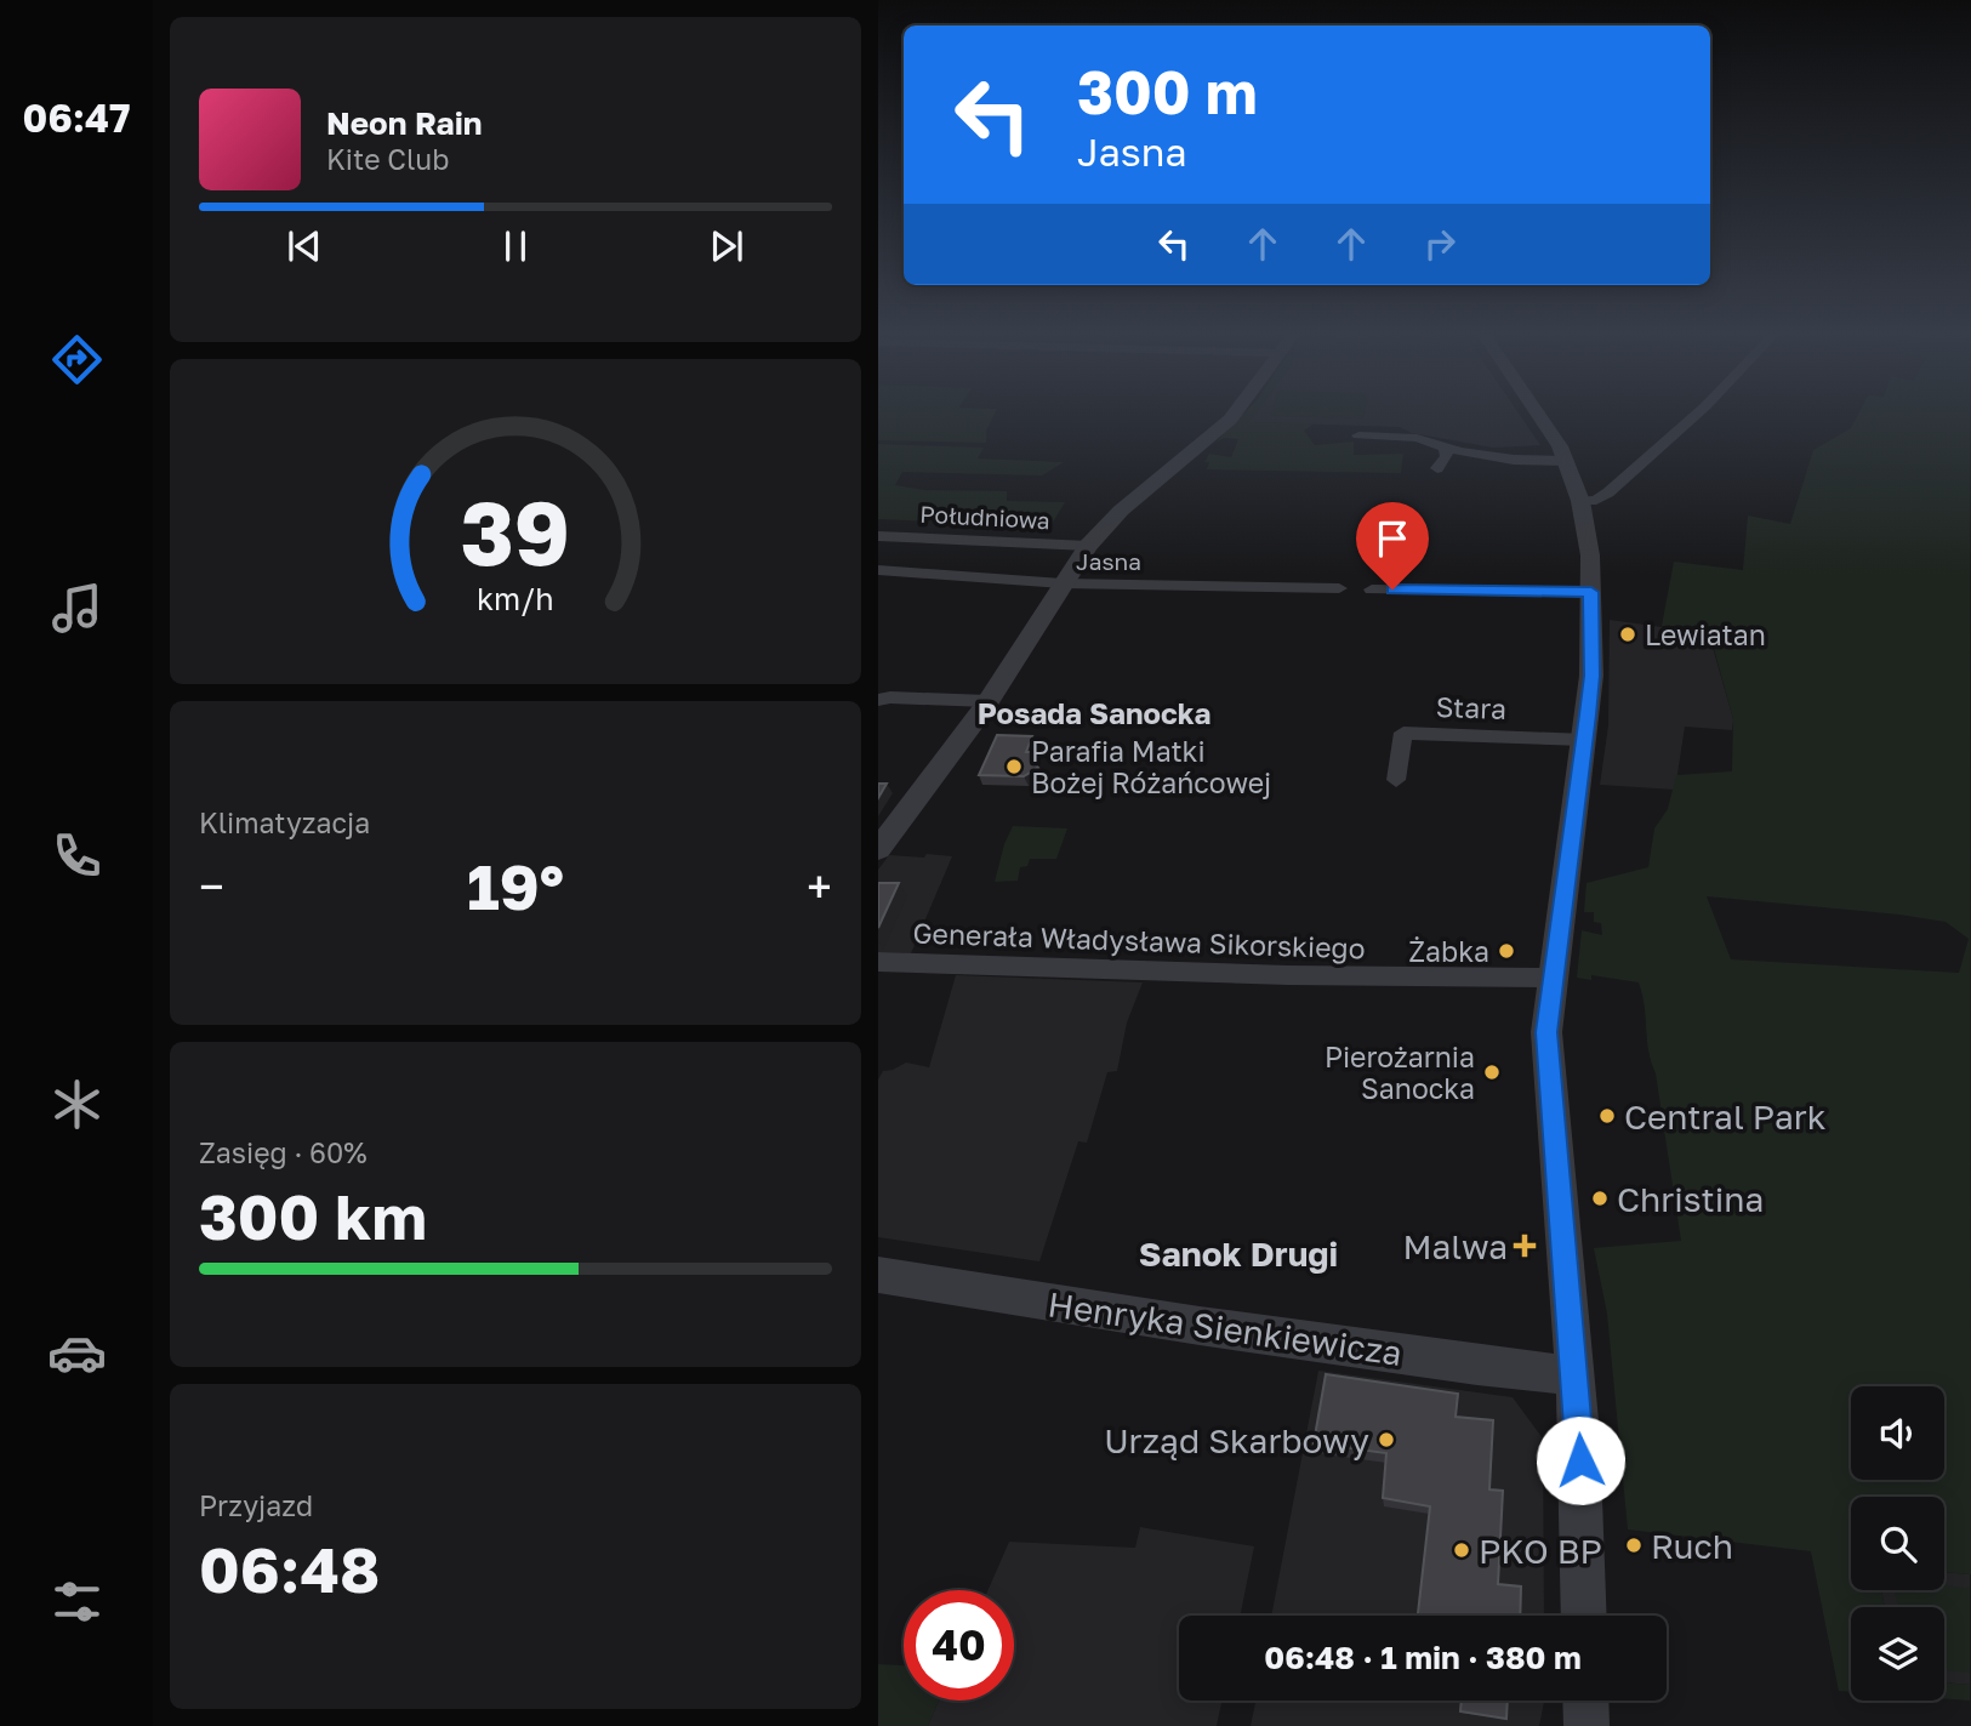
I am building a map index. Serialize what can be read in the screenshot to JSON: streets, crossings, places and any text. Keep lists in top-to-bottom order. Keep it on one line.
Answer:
{"streets":{"street":["Południowa","Jasna","Stara","Generała Władysława Sikorskiego","Henryka Sienkiewicza"]},"districts":["Posada Sanocka","Sanok Drugi"],"places":{"other":["Lewiatan","Parafia Matki Bożej Różańcowej","Żabka","Pierożarnia Sanocka","Central Park","Christina","Urząd Skarbowy","Ruch","PKO BP"],"health":["Malwa"]},"page":{"tabs":"06:47","turn":["300 m","Jasna"],"song":["Neon Rain","Kite Club"],"tile":["Klimatyzacja",["Zasięg · 60%","300 km"],["Przyjazd","06:48"]],"heat":["−","19°","+"],"limit":"40","trip":"06:48 · 1 min · 380 m","gauge":["39","km/h"]}}
